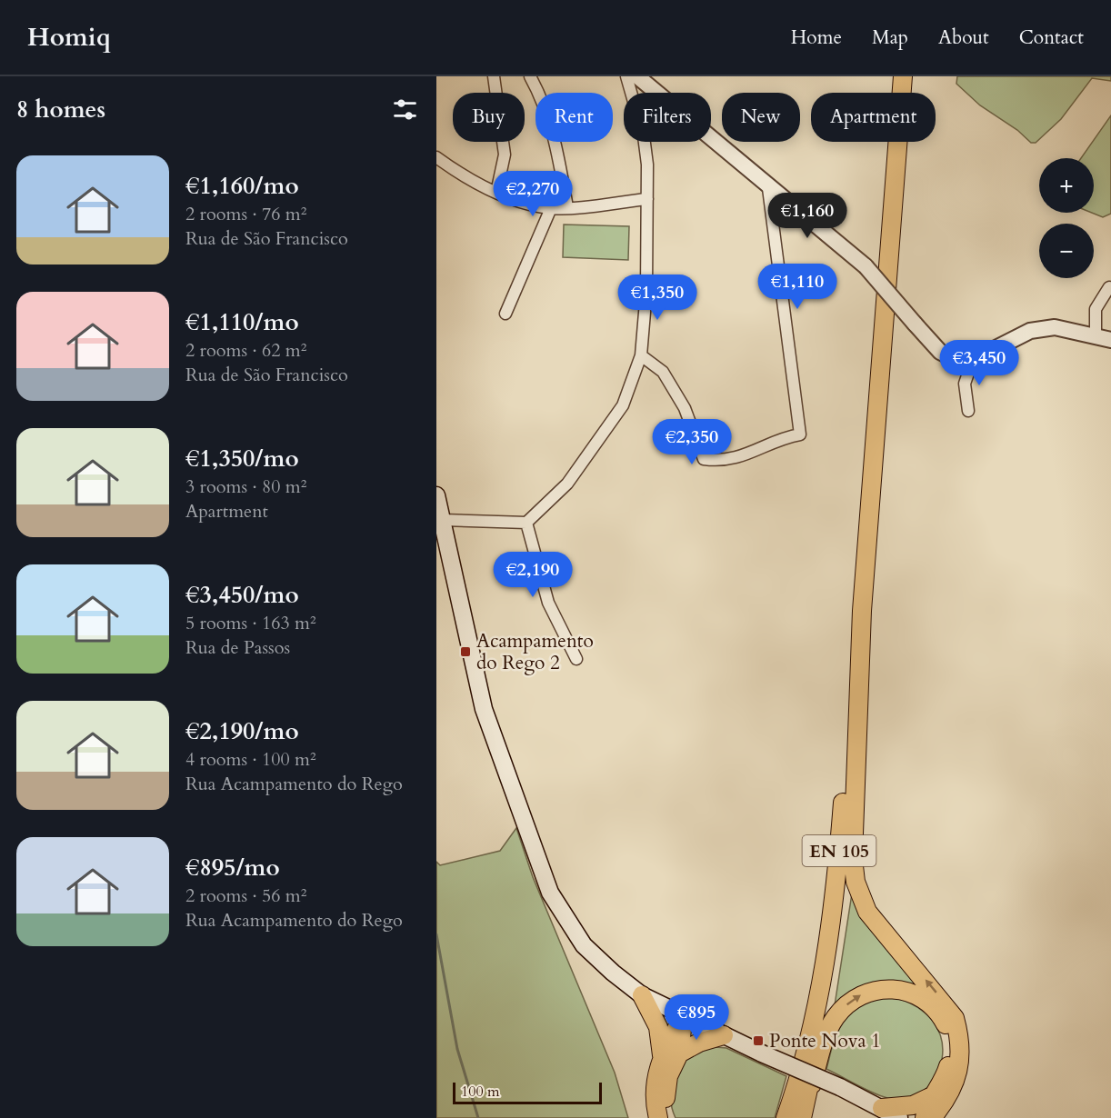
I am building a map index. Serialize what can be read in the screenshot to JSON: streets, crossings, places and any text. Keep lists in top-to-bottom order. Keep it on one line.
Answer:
{"streets":{"main road":["EN 105"]},"places":{"transit":["Acampamento do Rego 2","Ponte Nova 1"]},"scale_bar":"100 m","page":{"header":"Homiq","nav":["Home","Map","About","Contact"],"heading":"8 homes","chip":["Buy","Rent","Filters","New","Apartment"],"list":[{"name":"€1,160/mo","note":"2 rooms · 76 m² · Rua de São Francisco"},{"name":"€1,110/mo","note":"2 rooms · 62 m² · Rua de São Francisco"},{"name":"€1,350/mo","note":"3 rooms · 80 m² · Apartment"},{"name":"€3,450/mo","note":"5 rooms · 163 m² · Rua de Passos"},{"name":"€2,190/mo","note":"4 rooms · 100 m² · Rua Acampamento do Rego"},{"name":"€895/mo","note":"2 rooms · 56 m² · Rua Acampamento do Rego"}],"map_buttons":["+","−"],"price":["€2,270","€1,160","€1,110","€1,350","€3,450","€2,350","€2,190","€895"],"scale":"100 m"}}
